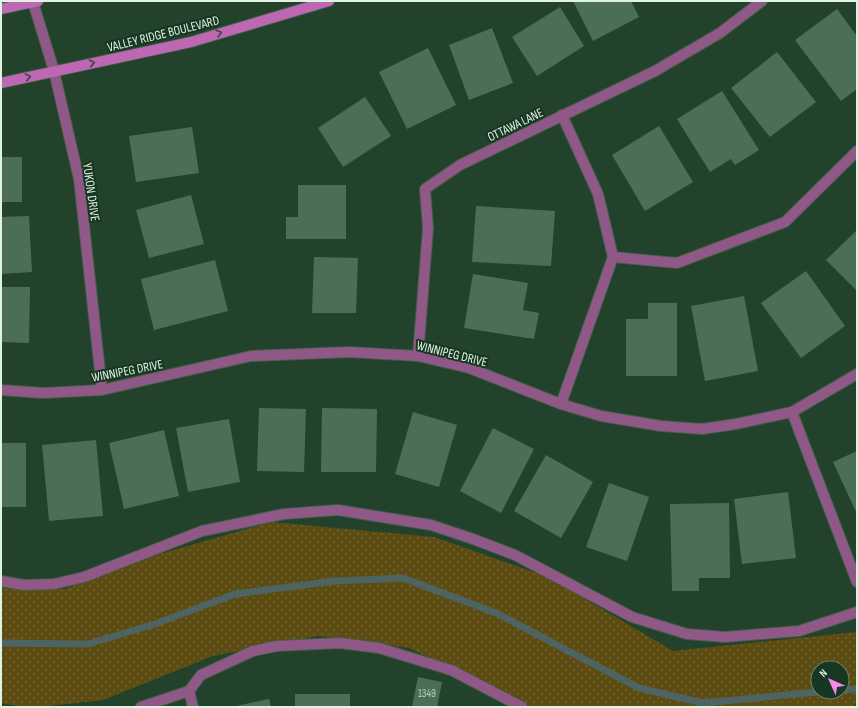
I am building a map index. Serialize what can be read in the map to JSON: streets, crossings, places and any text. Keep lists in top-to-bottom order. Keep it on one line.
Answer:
{"streets":{"main road":["VALLEY RIDGE BOULEVARD"],"street":["OTTAWA LANE","YUKON DRIVE","WINNIPEG DRIVE"]},"crossings":[["VALLEY RIDGE BOULEVARD","YUKON DRIVE"],["OTTAWA LANE","WINNIPEG DRIVE"],["YUKON DRIVE","WINNIPEG DRIVE"]],"one_way":["VALLEY RIDGE BOULEVARD"],"house_numbers":["1349"],"north":"top left"}
